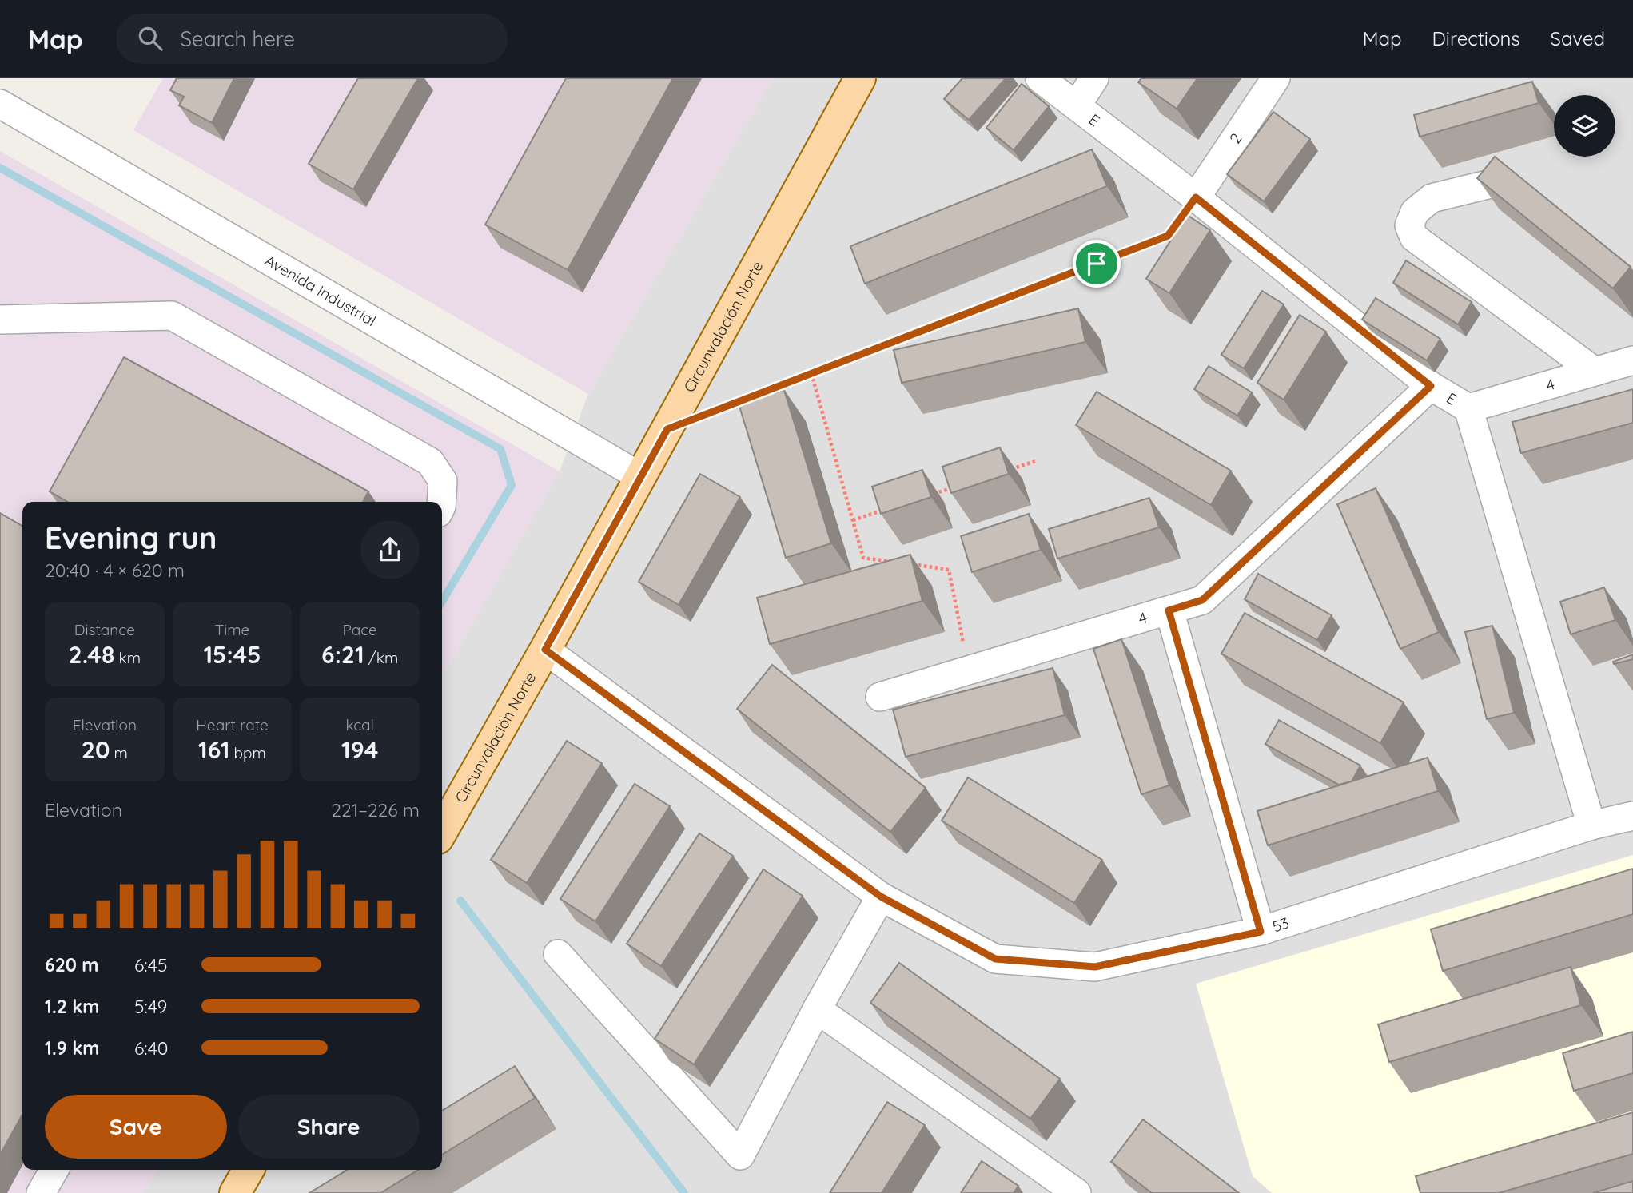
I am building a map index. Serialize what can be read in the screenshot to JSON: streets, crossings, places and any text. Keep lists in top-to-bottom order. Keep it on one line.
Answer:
{"streets":{"main road":["Circunvalación Norte"],"street":["E","2","Avenida Industrial","4","53"]},"crossings":[["E","2"],["E","4"],["E","53"],["Avenida Industrial","Circunvalación Norte"],["Circunvalación Norte","53"]],"page":{"header":"Map","search":"Search here","nav":["Map","Directions","Saved"],"heading":["Evening run","20:40 · 4 × 620 m"],"stats":[["Distance","2.48 km"],["Time","15:45"],["Pace","6:21 /km"],["Elevation","20 m"],["Heart rate","161 bpm"],["kcal","194"]],"chart":["Elevation","221–226 m"],"list":[{"name":"620 m","note":"6:45"},{"name":"1.2 km","note":"5:49"},{"name":"1.9 km","note":"6:40"}],"buttons":["Save","Share"]}}
